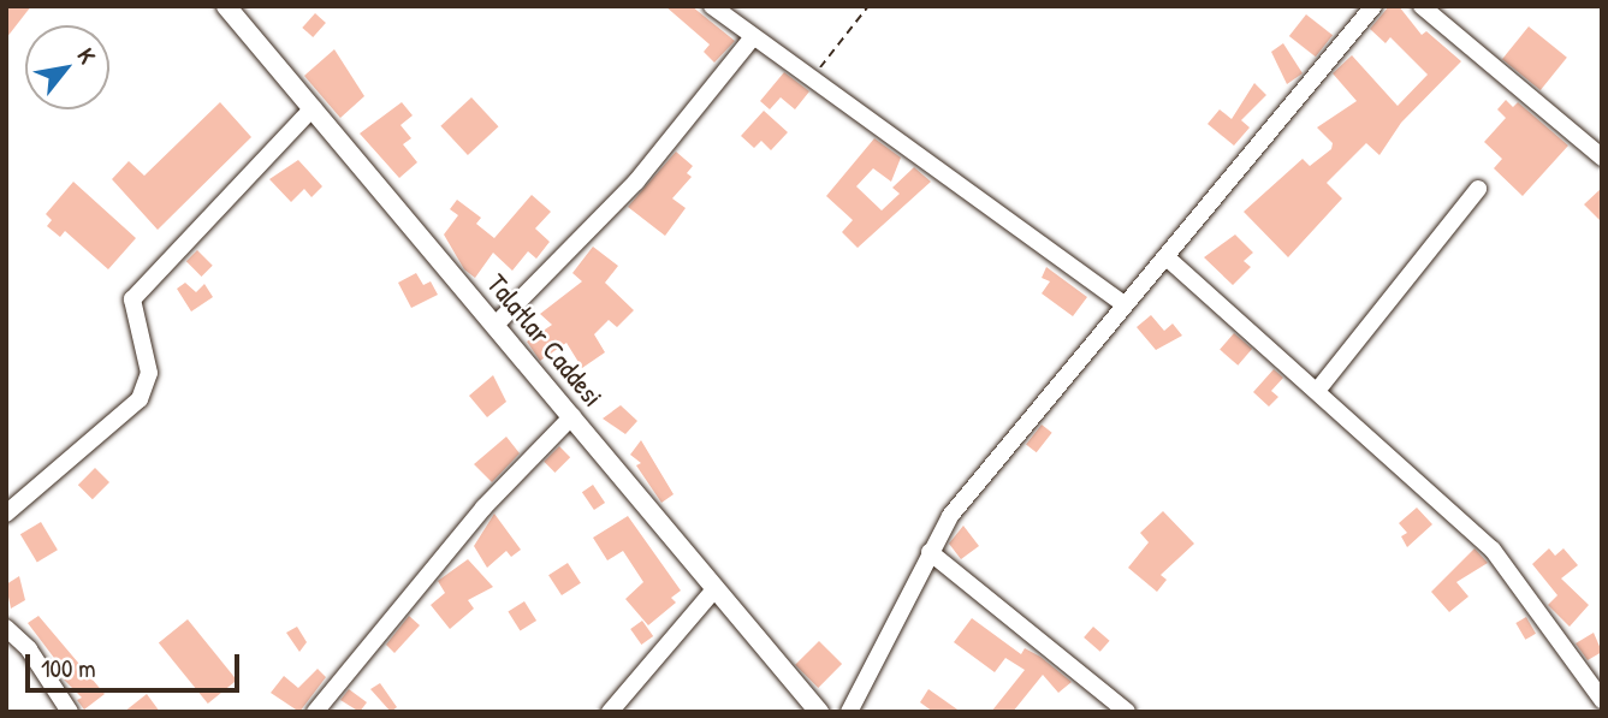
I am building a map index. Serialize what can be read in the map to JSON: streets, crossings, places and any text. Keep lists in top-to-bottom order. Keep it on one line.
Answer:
{"streets":{"street":["Talatlar Caddesi"]},"scale_bar":"100 m","north":"top right"}
